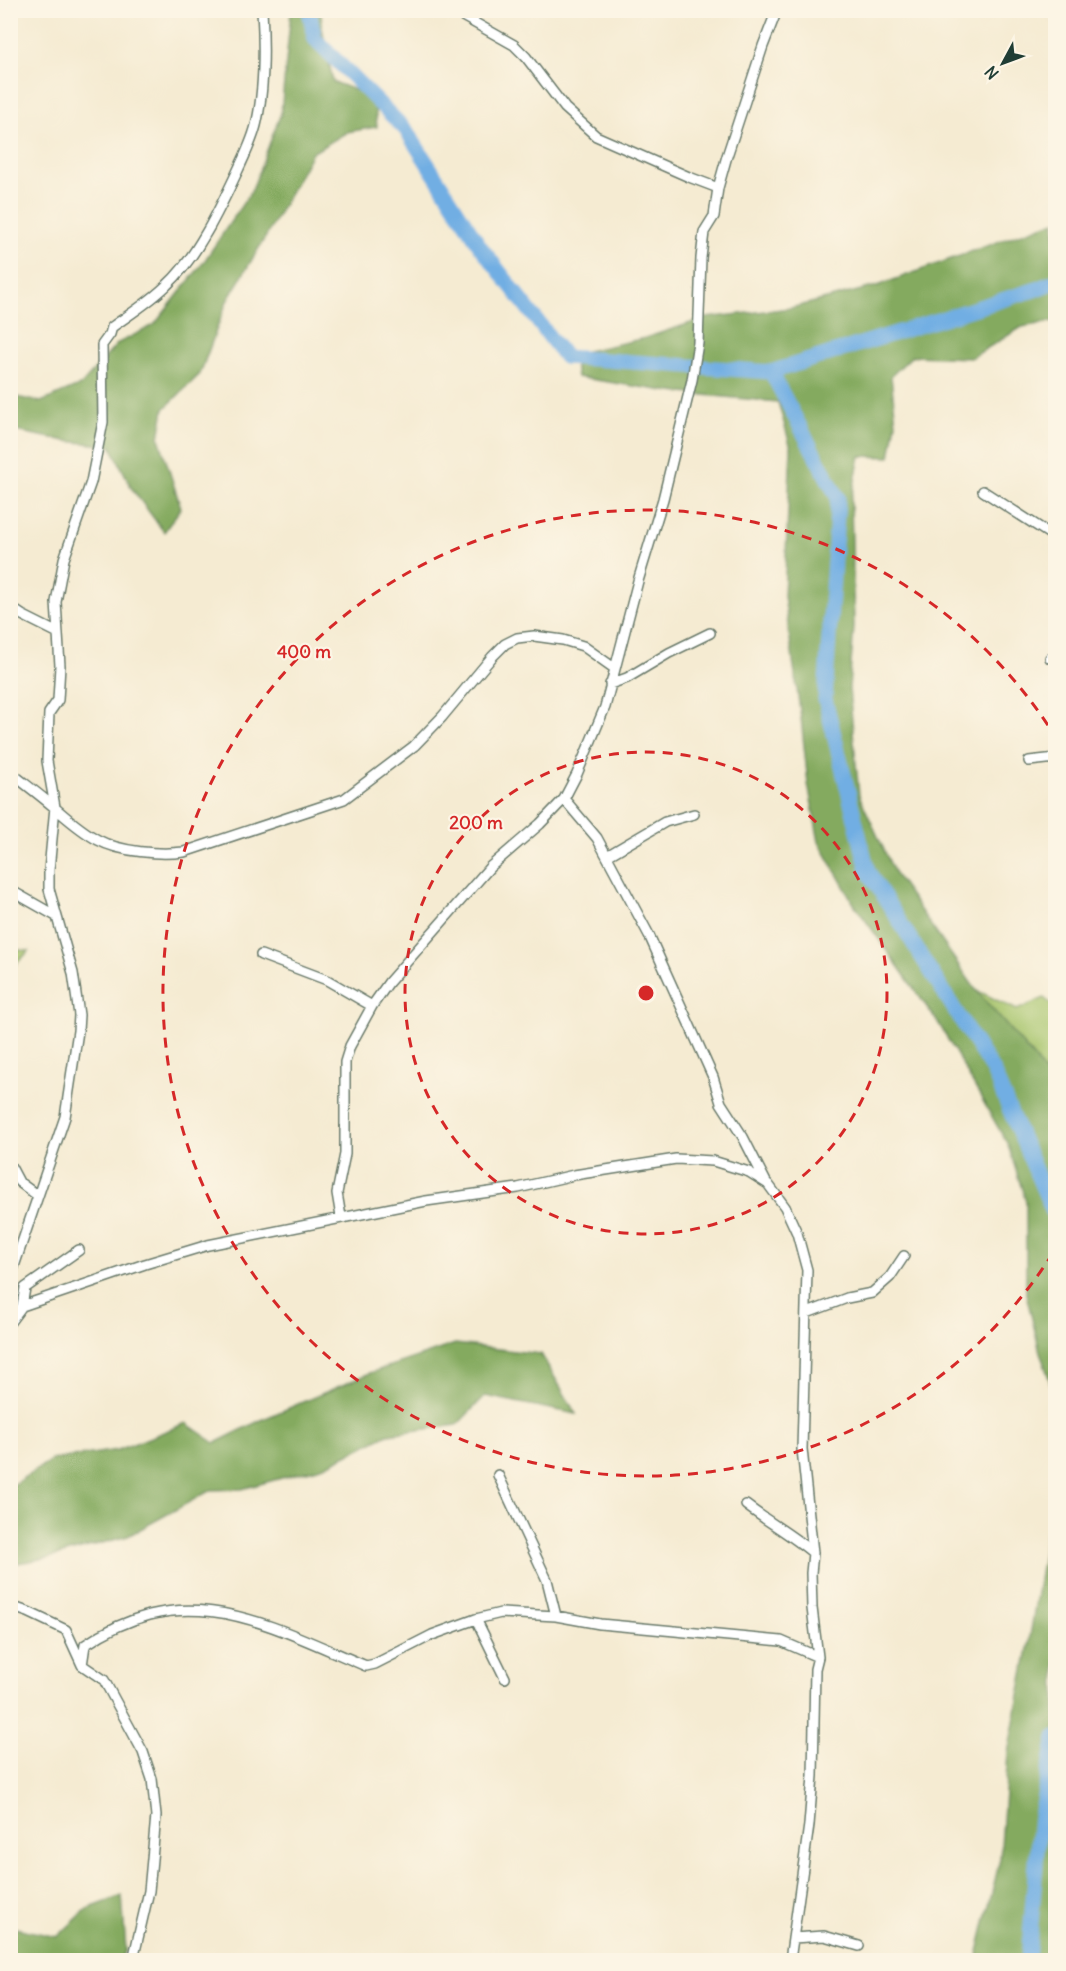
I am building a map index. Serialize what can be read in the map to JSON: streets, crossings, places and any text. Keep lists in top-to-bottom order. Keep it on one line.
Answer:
{"north":"bottom left","rings":["400 m","200 m"]}
